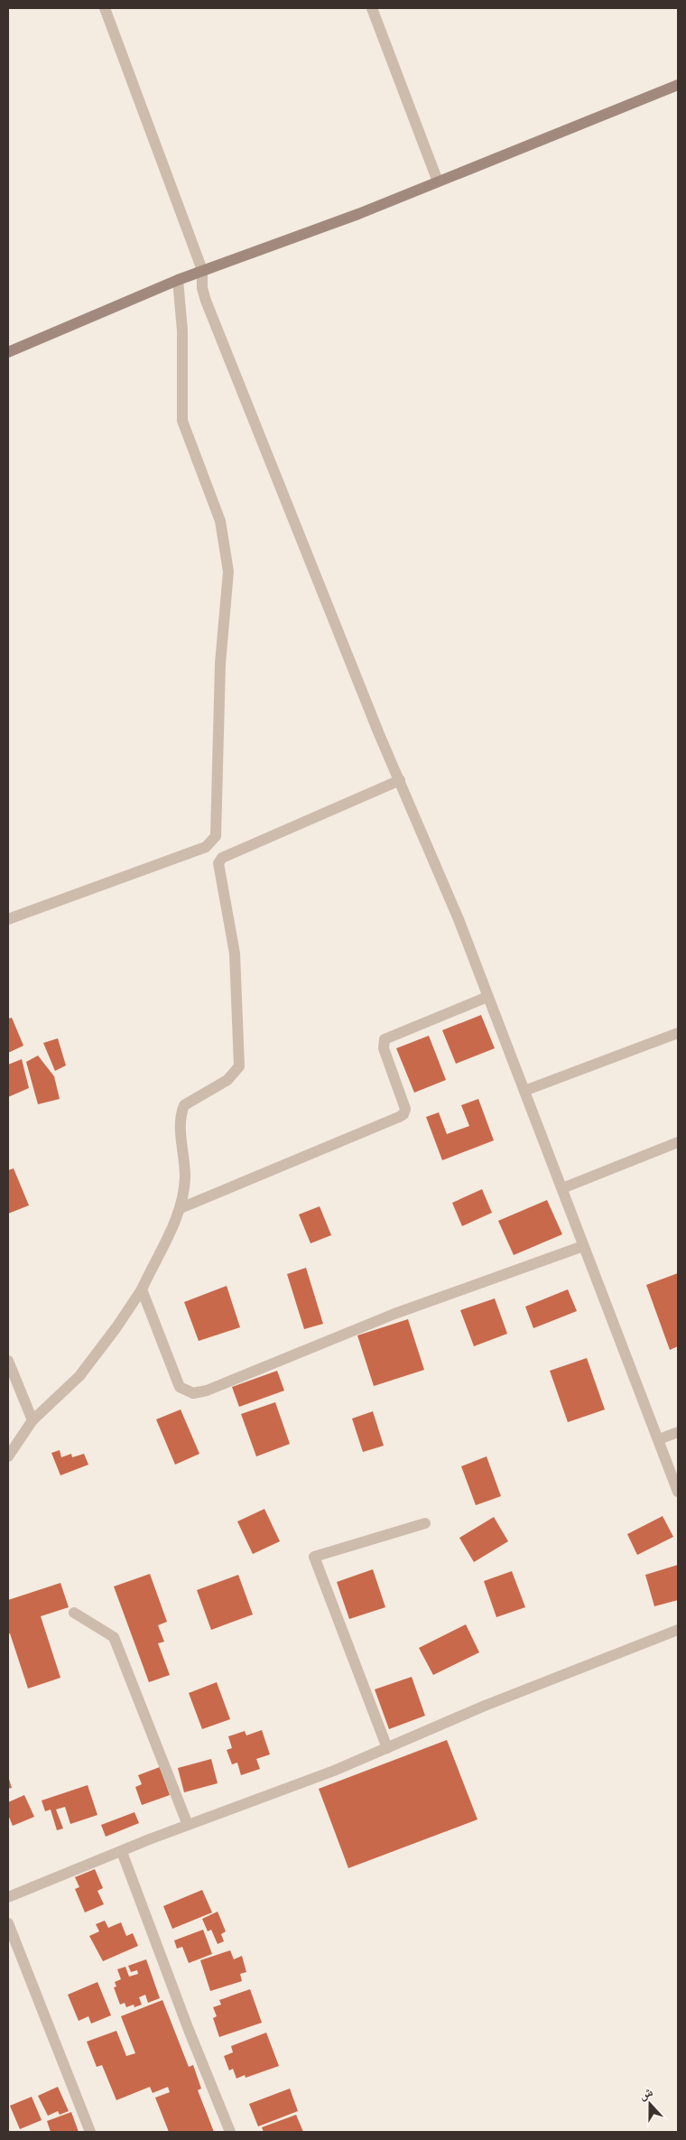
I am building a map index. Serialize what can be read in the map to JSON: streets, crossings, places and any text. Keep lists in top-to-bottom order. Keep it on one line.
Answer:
{"north":"top"}
